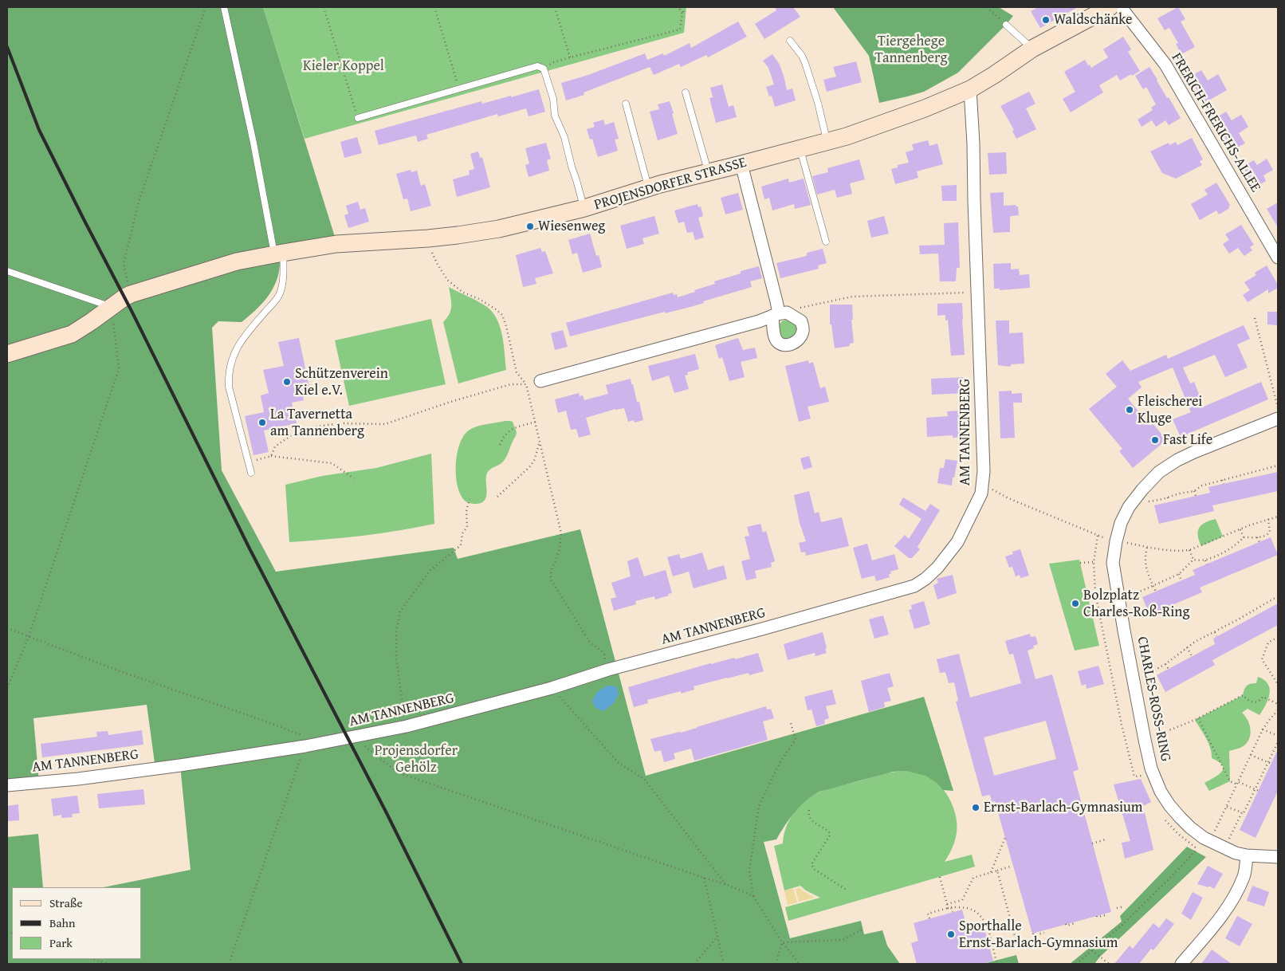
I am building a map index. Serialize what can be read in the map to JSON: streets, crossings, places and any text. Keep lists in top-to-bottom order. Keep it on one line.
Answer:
{"streets":{"street":["FRERICH-FRERICHS-ALLEE","PROJENSDORFER STRASSE","AM TANNENBERG","CHARLES-ROSS-RING"]},"crossings":[["PROJENSDORFER STRASSE","AM TANNENBERG"]],"parks":["Tiergehege Tannenberg","Kieler Koppel","Projensdorfer Gehölz"],"places":["Waldschänke","Wiesenweg","Schützenverein Kiel e.V.","Fleischerei Kluge","La Tavernetta am Tannenberg","Fast Life","Bolzplatz Charles-Roß-Ring","Ernst-Barlach-Gymnasium","Sporthalle Ernst-Barlach-Gymnasium"],"legend":["Straße","Bahn","Park"]}
